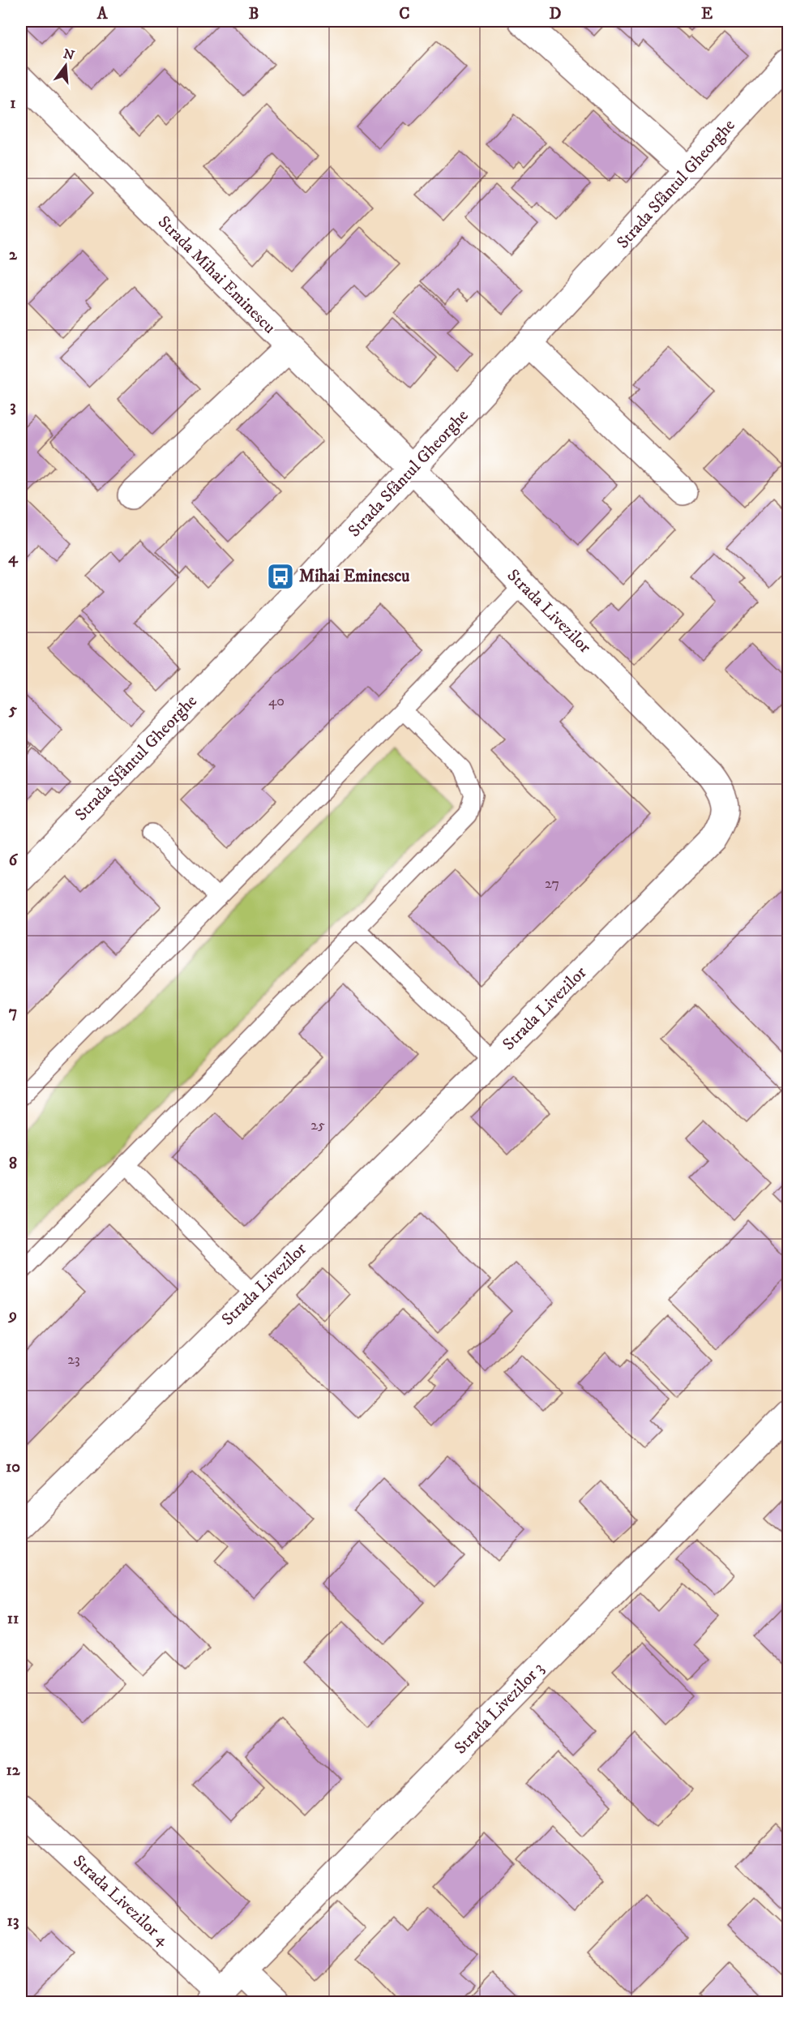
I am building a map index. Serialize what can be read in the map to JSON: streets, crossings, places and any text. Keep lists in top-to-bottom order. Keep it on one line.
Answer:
{"streets":{"street":["Strada Sfântul Gheorghe","Strada Mihai Eminescu","Strada Livezilor","Strada Livezilor 3","Strada Livezilor 4"]},"crossings":[["Strada Sfântul Gheorghe","Strada Mihai Eminescu"],["Strada Sfântul Gheorghe","Strada Livezilor"],["Strada Mihai Eminescu","Strada Livezilor"],["Strada Livezilor 3","Strada Livezilor 4"]],"places":{"bus stop":["Mihai Eminescu"]},"house_numbers":["40","27","25","23"],"north":"top","grid":{"columns":["A","B","C","D","E"],"rows":["1","2","3","4","5","6","7","8","9","10","11","12","13"]}}
